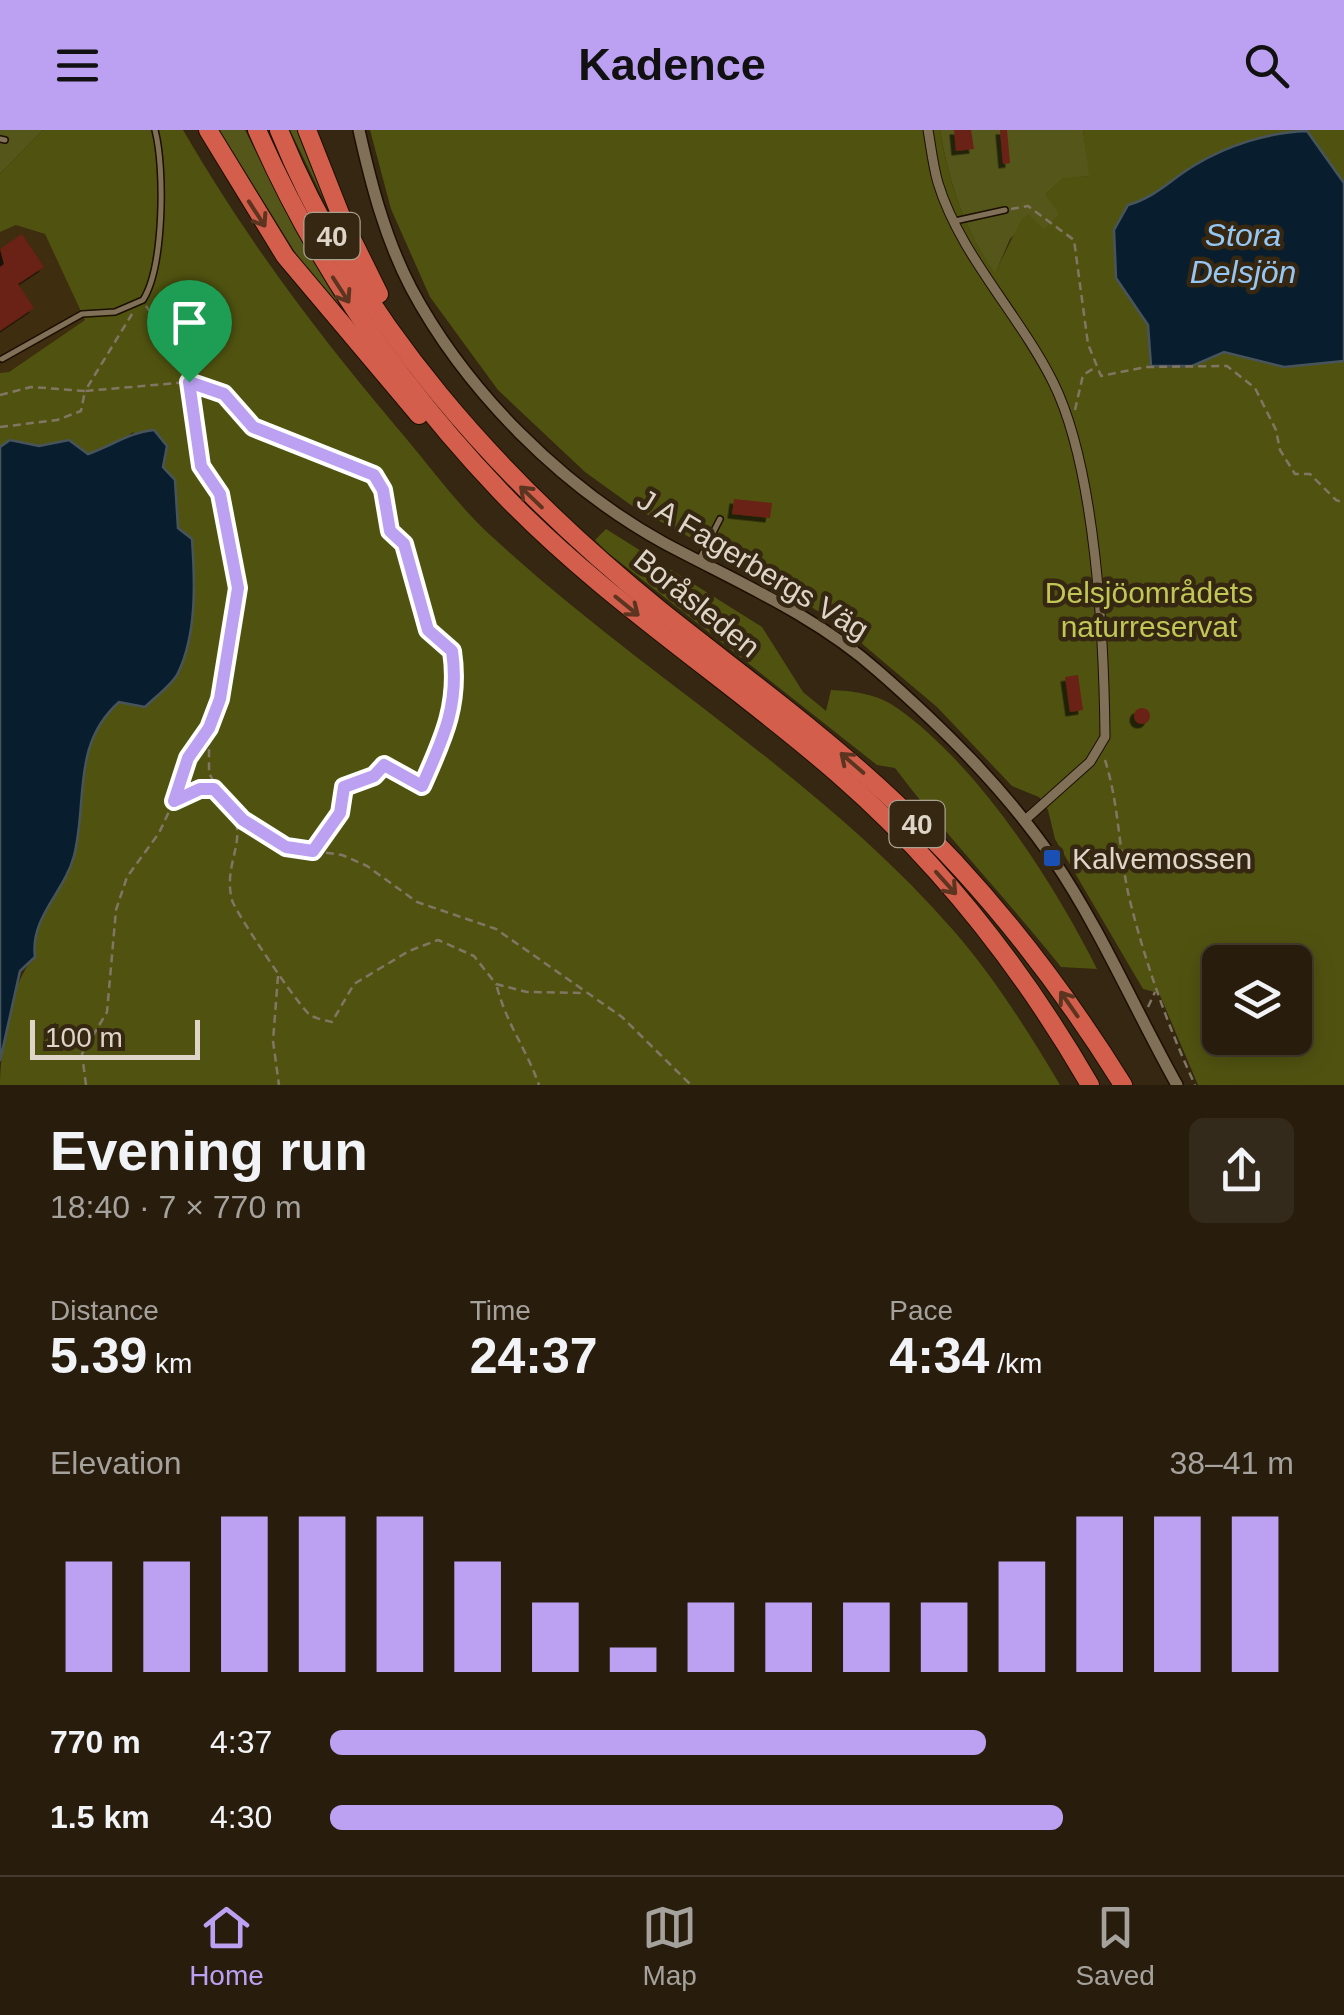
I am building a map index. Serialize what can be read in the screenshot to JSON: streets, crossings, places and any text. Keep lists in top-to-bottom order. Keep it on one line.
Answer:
{"streets":{"highway":["40","Boråsleden"],"street":["J A Fagerbergs Väg"]},"water":["Stora Delsjön"],"parks":["Delsjöområdets naturreservat"],"places":{"transit":["Kalvemossen"]},"scale_bar":"100 m","page":{"header":"Kadence","scale":"100 m","heading":["Evening run","18:40 · 7 × 770 m"],"stats":[["Distance","5.39 km"],["Time","24:37"],["Pace","4:34 /km"]],"chart":["Elevation","38–41 m"],"list":[{"name":"770 m","note":"4:37"},{"name":"1.5 km","note":"4:30"}],"tabs":["Home","Map","Saved"]}}
